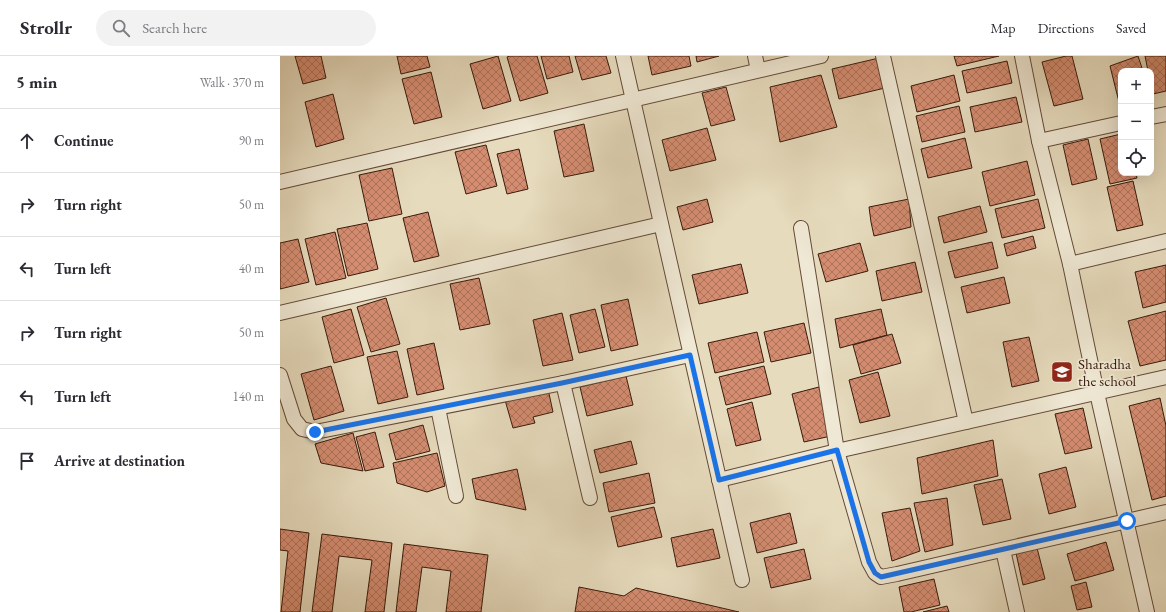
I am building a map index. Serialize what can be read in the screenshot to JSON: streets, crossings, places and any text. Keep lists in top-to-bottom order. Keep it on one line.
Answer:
{"places":{"school or university":["Sharadha the school"]},"page":{"header":"Strollr","search":"Search here","nav":["Map","Directions","Saved"],"heading":["5 min","Walk · 370 m"],"map_buttons":["+","−"],"list":[["Continue","90 m"],["Turn right","50 m"],["Turn left","40 m"],["Turn right","50 m"],["Turn left","140 m"],"Arrive at destination"]}}
